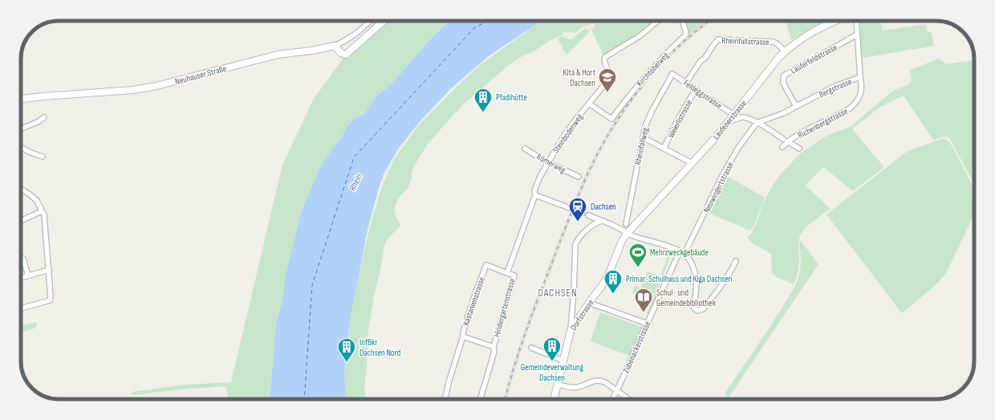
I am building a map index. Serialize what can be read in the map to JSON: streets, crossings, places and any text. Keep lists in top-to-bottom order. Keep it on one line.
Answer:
{"streets":{"street":["Rheinfallstrasse","Lauferfeldstrasse","Kirchtobelweg","Neuhauser Straße","Bergstrasse","Feldeggstrasse","Weierlistrasse","Laufenerstrasse","Richenbergstrasse","Steinbodenweg","Rheinfallweg","Römerweg","Neuwingertstrasse","Kastanienstrasse","Hindergartenstrasse","Dorfstrasse","Zubenackerstrasse"]},"crossings":[["Rheinfallstrasse","Feldeggstrasse"],["Rheinfallstrasse","Laufenerstrasse"],["Lauferfeldstrasse","Bergstrasse"],["Kirchtobelweg","Steinbodenweg"],["Bergstrasse","Richenbergstrasse"],["Bergstrasse","Neuwingertstrasse"],["Feldeggstrasse","Weierlistrasse"],["Feldeggstrasse","Laufenerstrasse"],["Feldeggstrasse","Rheinfallweg"],["Laufenerstrasse","Rheinfallweg"],["Laufenerstrasse","Dorfstrasse"],["Steinbodenweg","Römerweg"],["Steinbodenweg","Hindergartenstrasse"],["Rheinfallweg","Dorfstrasse"],["Neuwingertstrasse","Zubenackerstrasse"],["Kastanienstrasse","Hindergartenstrasse"]],"districts":["DACHSEN"],"water":["Rhein"],"places":{"school or university":["Kita & Hort Dachsen"],"building":["Pfadihütte","Primar-Schulhaus und Kiga Dachsen","Gemeindeverwaltung Dachsen","InfBkr Dachsen Nord"],"station":["Dachsen"],"sports":["Mehrzweckgebäude"],"library":["Schul- und Gemeindebibliothek"]}}
